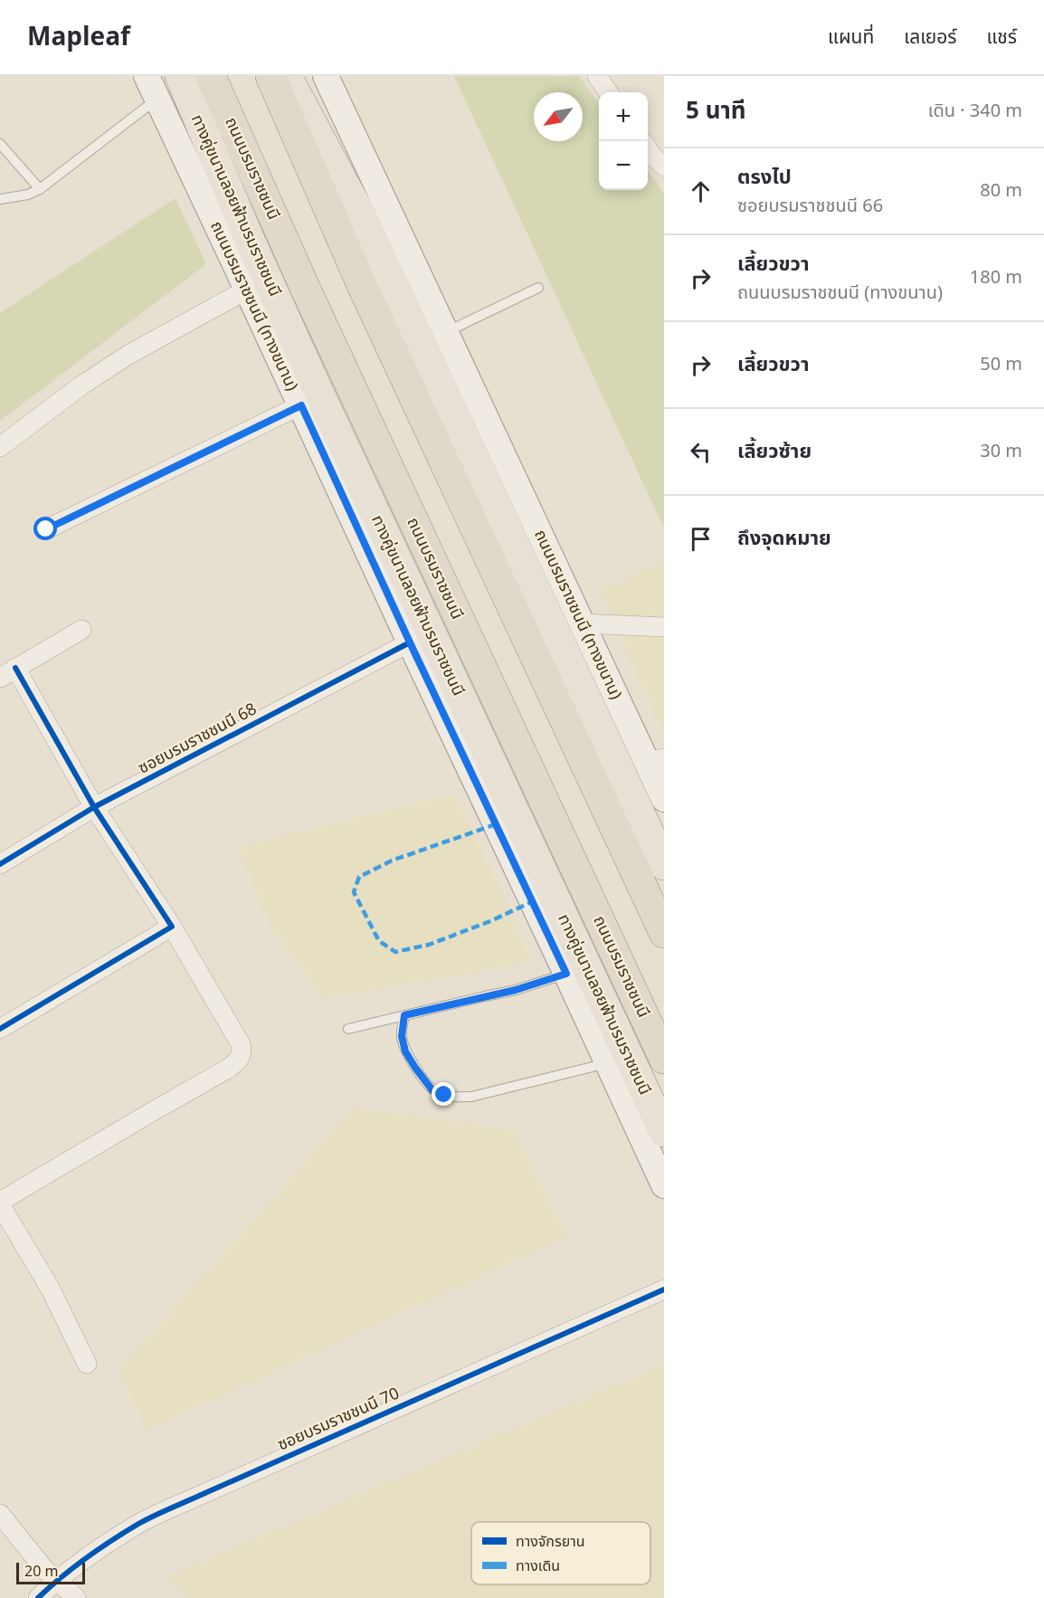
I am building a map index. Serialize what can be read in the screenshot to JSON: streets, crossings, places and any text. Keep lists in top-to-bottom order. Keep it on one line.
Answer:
{"streets":{"highway":["ถนนบรมราชชนนี"],"main road":["ทางคู่ขนานลอยฟ้าบรมราชชนนี","ถนนบรมราชชนนี (ทางขนาน)"],"street":["ซอยบรมราชชนนี 68","ซอยบรมราชชนนี 70"]},"crossings":[["ถนนบรมราชชนนี (ทางขนาน)","ซอยบรมราชชนนี 68"]],"legend":["ทางจักรยาน","ทางเดิน"],"scale_bar":"20 m","north":"bottom left","page":{"header":"Mapleaf","nav":["แผนที่","เลเยอร์","แชร์"],"heading":["5 นาที","เดิน · 340 m"],"map_buttons":["+","−"],"list":[["ตรงไป","ซอยบรมราชชนนี 66","80 m"],["เลี้ยวขวา","ถนนบรมราชชนนี (ทางขนาน)","180 m"],["เลี้ยวขวา","50 m"],["เลี้ยวซ้าย","30 m"],"ถึงจุดหมาย"],"scale":"20 m"}}
